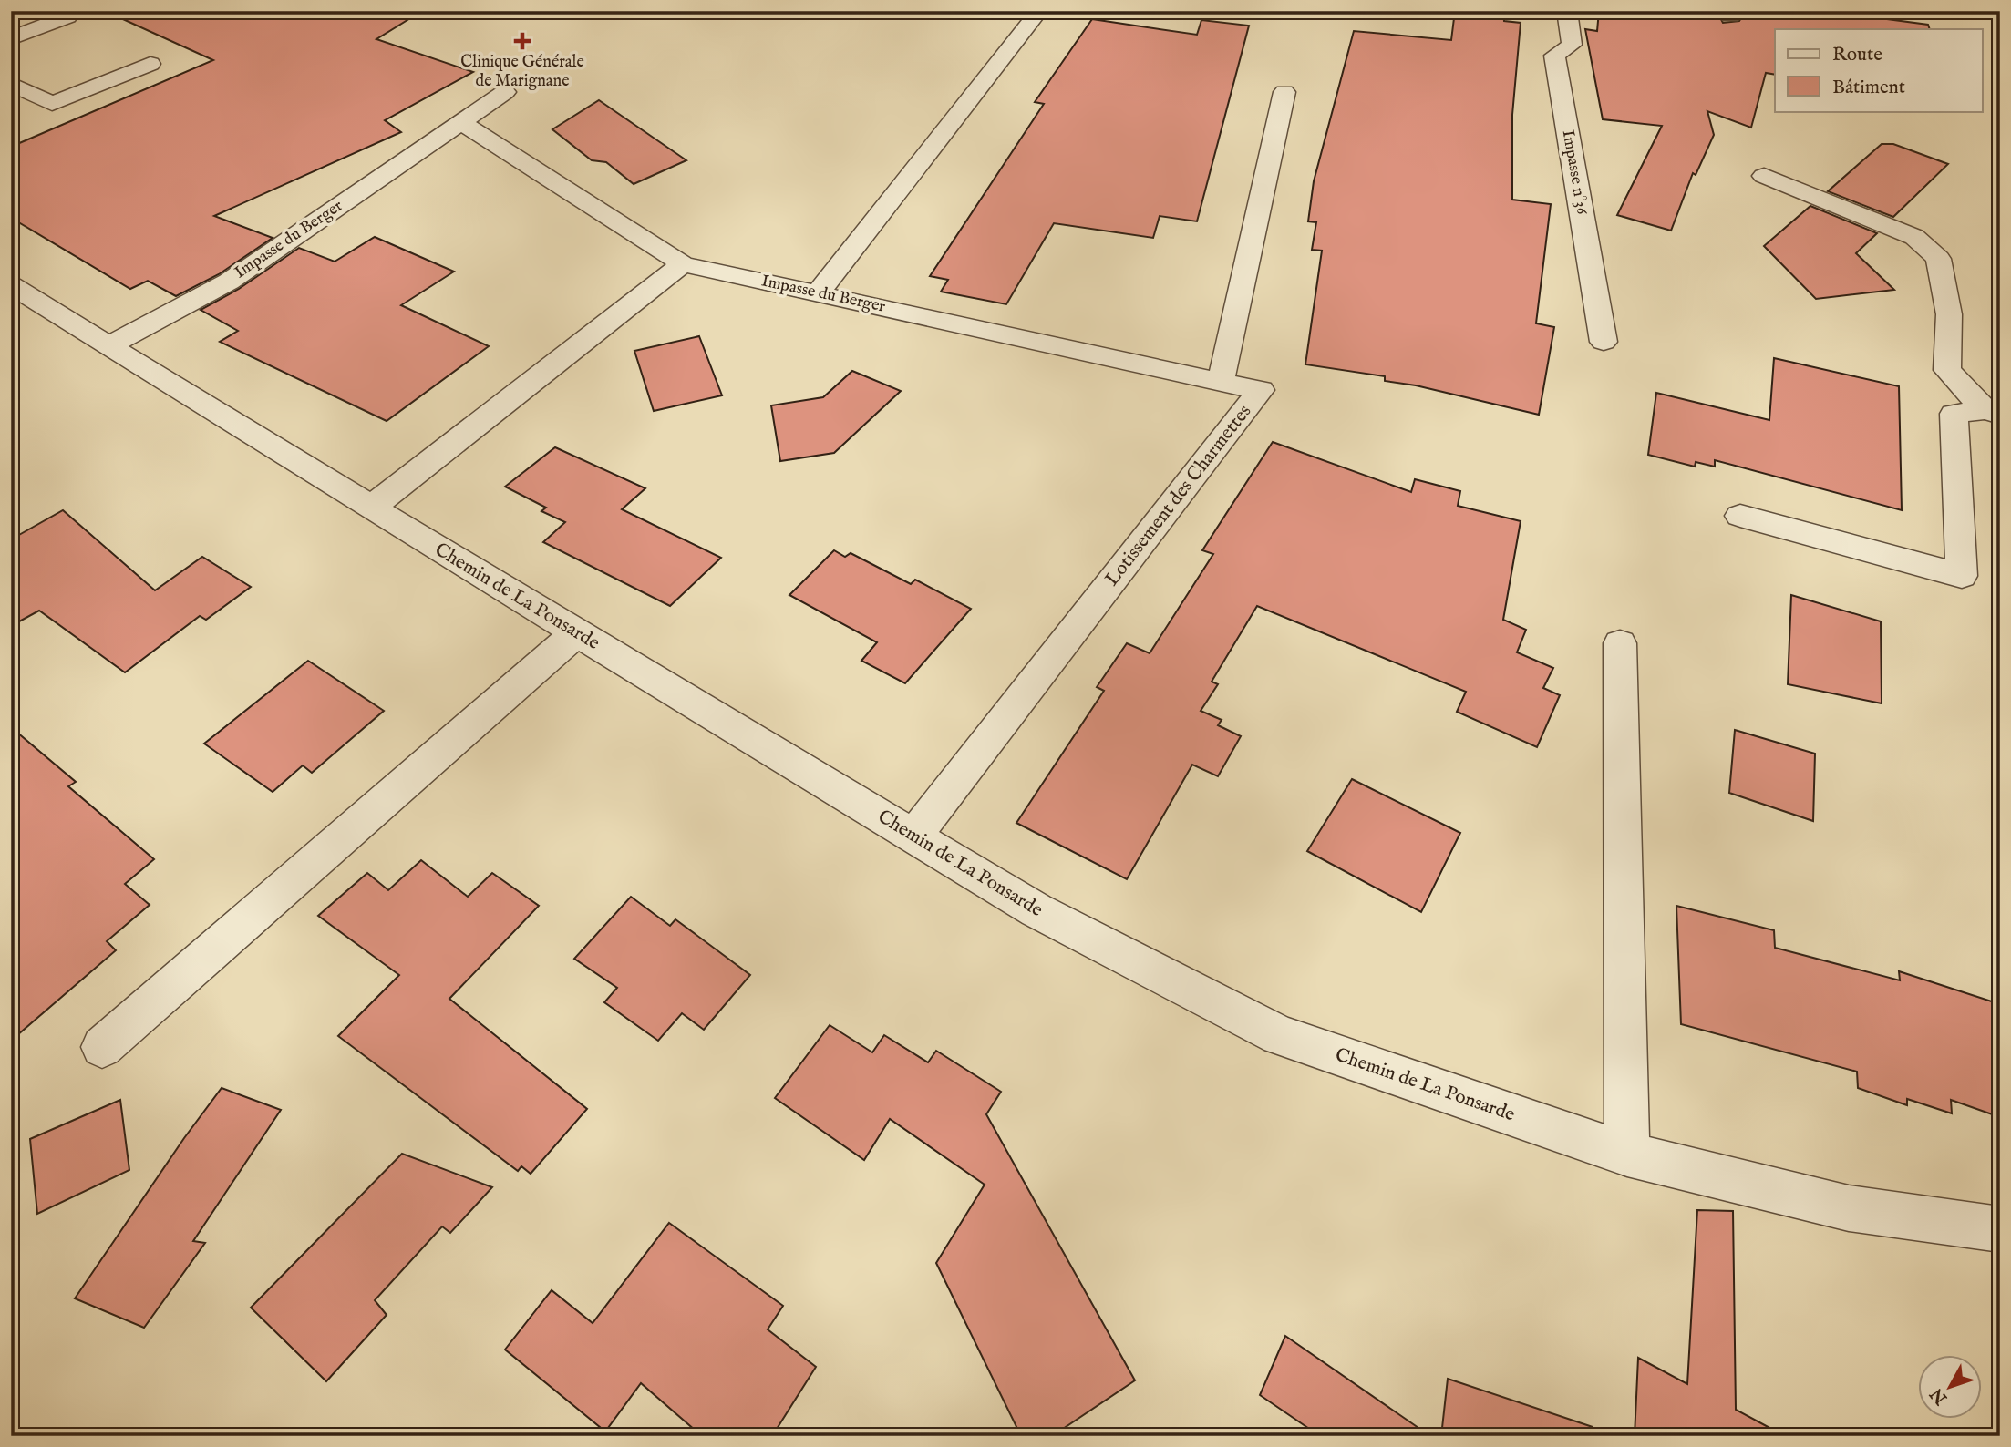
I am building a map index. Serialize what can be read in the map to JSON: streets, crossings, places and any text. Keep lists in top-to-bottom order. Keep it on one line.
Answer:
{"streets":{"street":["Impasse n°36","Impasse du Berger","Lotissement des Charmettes","Chemin de La Ponsarde"]},"crossings":[["Impasse du Berger","Lotissement des Charmettes"],["Impasse du Berger","Chemin de La Ponsarde"],["Lotissement des Charmettes","Chemin de La Ponsarde"]],"places":{"health":["Clinique Générale de Marignane"]},"legend":["Route","Bâtiment"],"north":"bottom left"}
